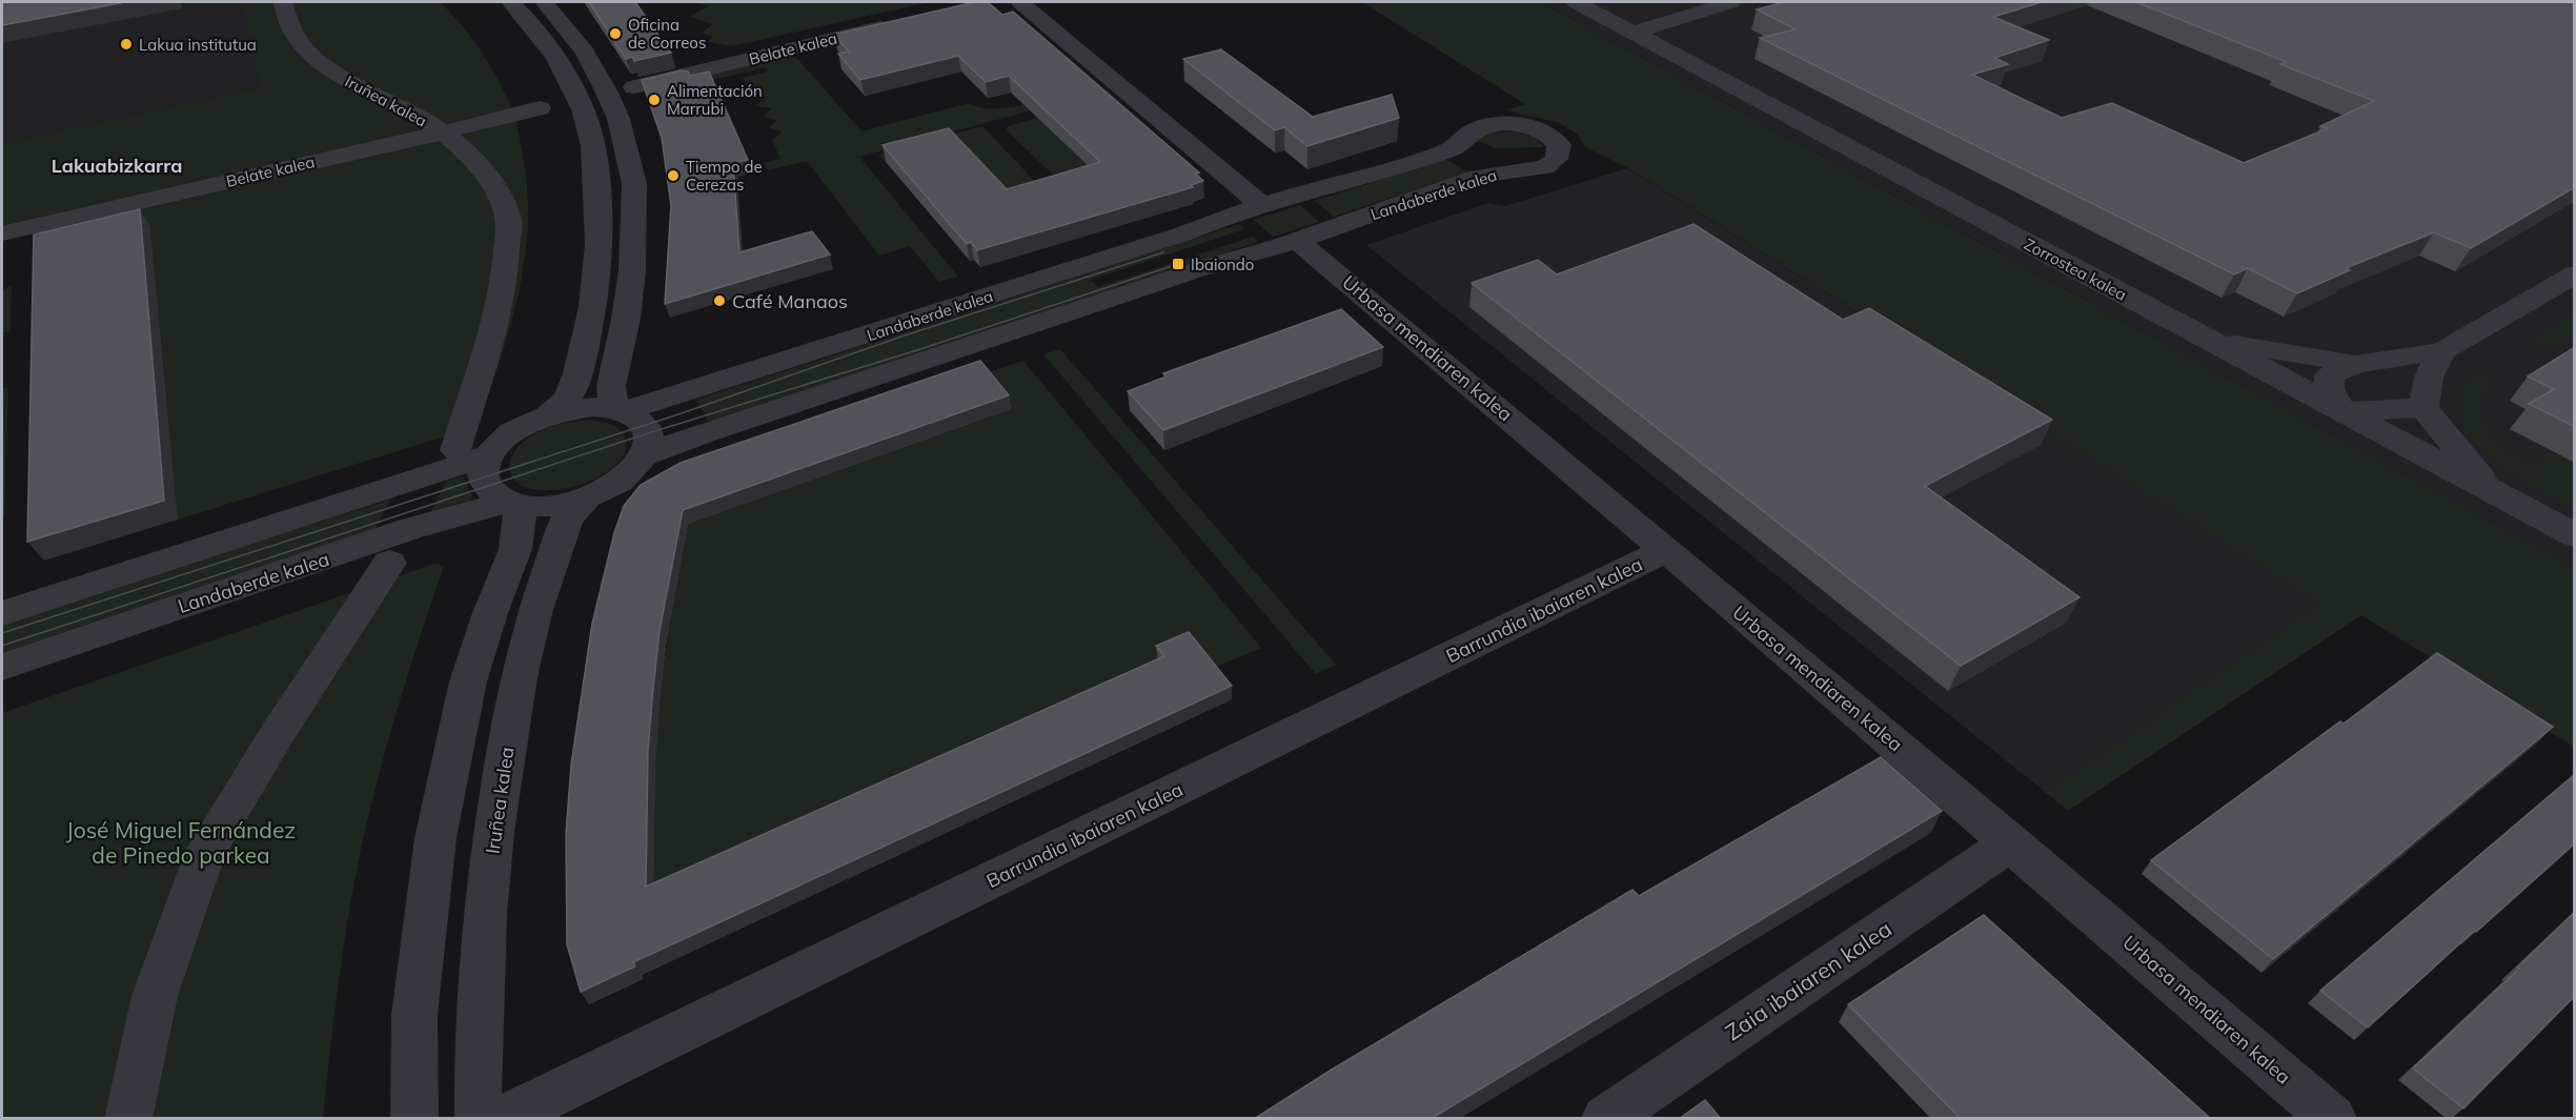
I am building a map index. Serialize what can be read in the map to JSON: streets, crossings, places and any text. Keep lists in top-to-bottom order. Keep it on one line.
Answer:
{"streets":{"street":["Belate kalea","Iruñea kalea","Landaberde kalea","Zorrostea kalea","Urbasa mendiaren kalea","Barrundia ibaiaren kalea","Zaia ibaiaren kalea"]},"crossings":[["Belate kalea","Iruñea kalea"],["Iruñea kalea","Landaberde kalea"],["Landaberde kalea","Urbasa mendiaren kalea"],["Urbasa mendiaren kalea","Barrundia ibaiaren kalea"],["Urbasa mendiaren kalea","Zaia ibaiaren kalea"]],"districts":["Lakuabizkarra"],"parks":["José Miguel Fernández de Pinedo parkea"],"places":{"other":["Oficina de Correos","Lakua institutua","Alimentación Marrubi","Tiempo de Cerezas","Café Manaos"],"transit":["Ibaiondo"]}}
